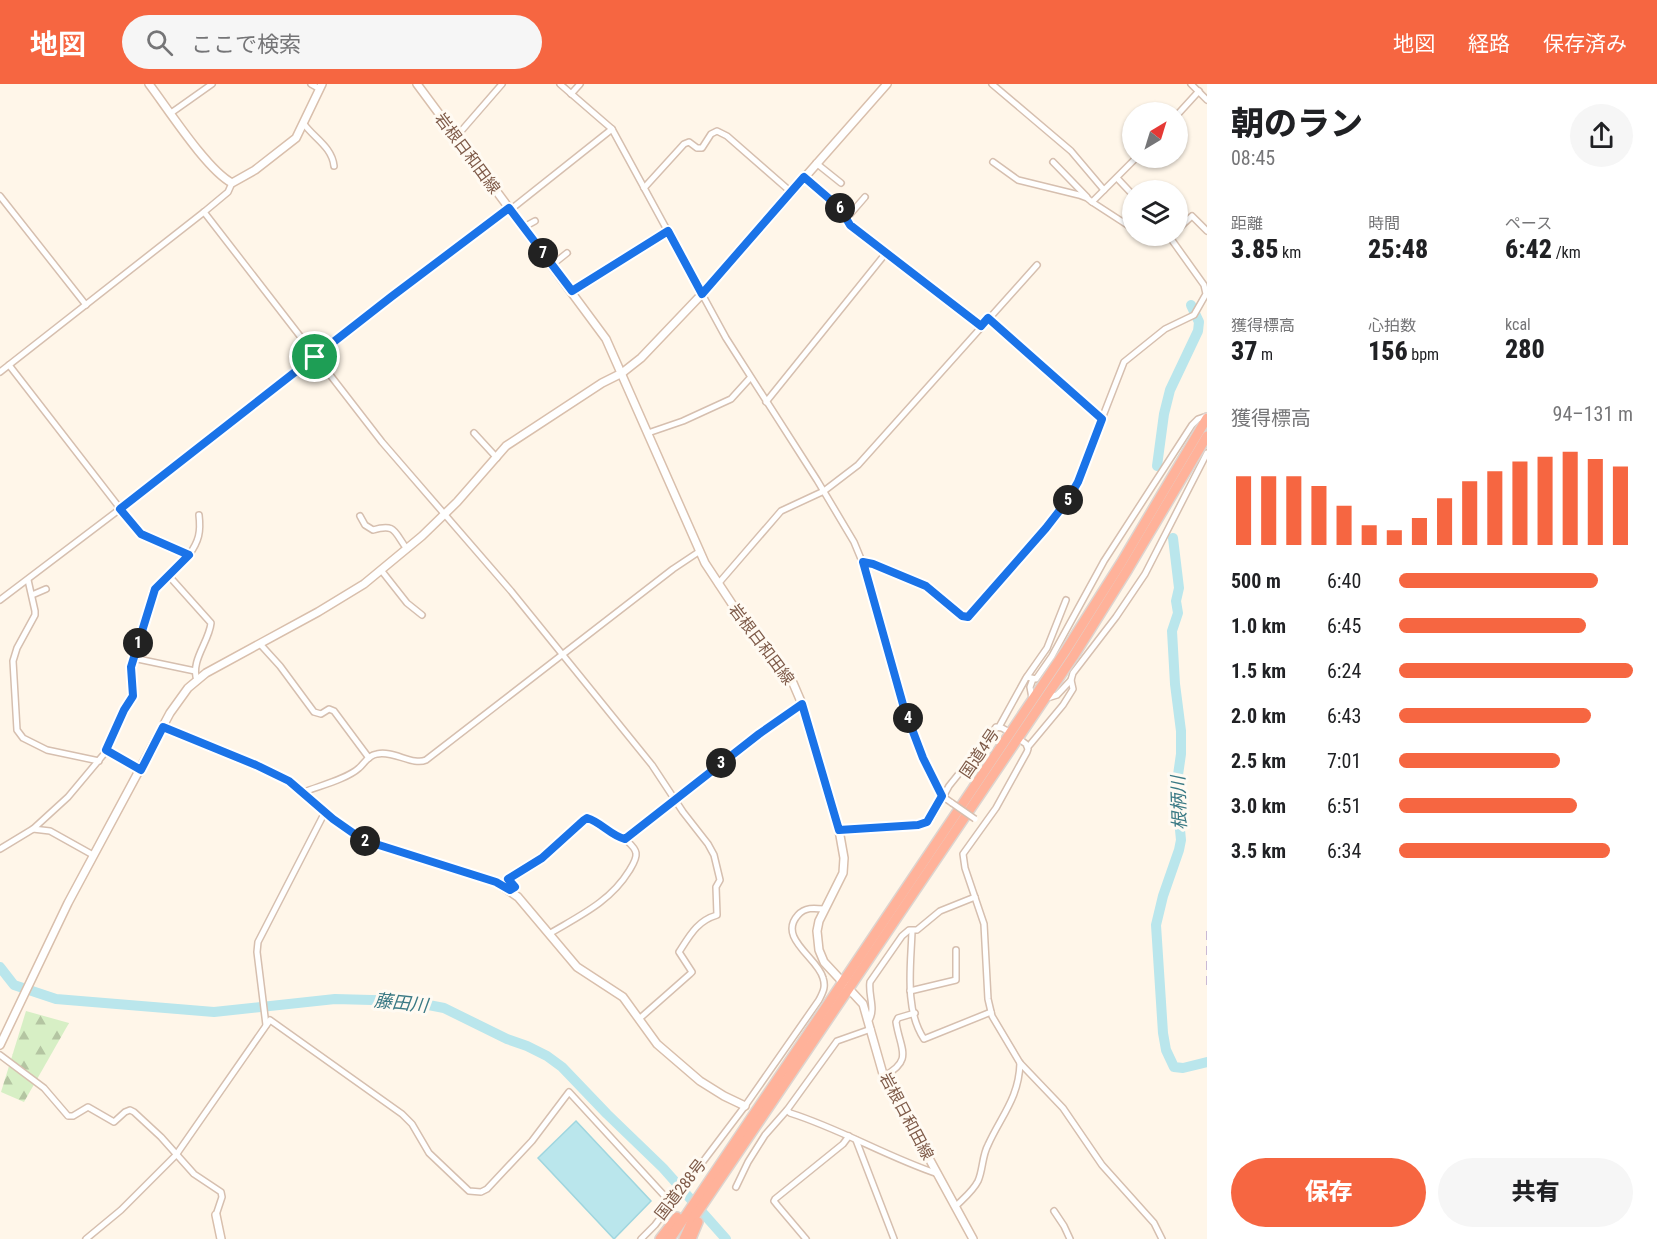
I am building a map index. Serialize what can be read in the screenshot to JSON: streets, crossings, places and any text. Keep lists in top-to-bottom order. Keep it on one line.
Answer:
{"streets":{"highway":["国道4号","国道288号"],"street":["岩根日和田線"]},"crossings":[["岩根日和田線","国道4号"],["国道4号","国道288号"]],"water":["根柄川","藤田川"],"north":"top right","page":{"header":"地図","search":"ここで検索","nav":["地図","経路","保存済み"],"heading":["朝のラン","08:45"],"stats":[["距離","3.85 km"],["時間","25:48"],["ペース","6:42 /km"],["獲得標高","37 m"],["心拍数","156 bpm"],["kcal","280"]],"pins":["6","7","5","1","4","3","2"],"chart":["獲得標高","94–131 m"],"list":[{"name":"500 m","note":"6:40"},{"name":"1.0 km","note":"6:45"},{"name":"1.5 km","note":"6:24"},{"name":"2.0 km","note":"6:43"},{"name":"2.5 km","note":"7:01"},{"name":"3.0 km","note":"6:51"},{"name":"3.5 km","note":"6:34"}],"buttons":["保存","共有"]}}
